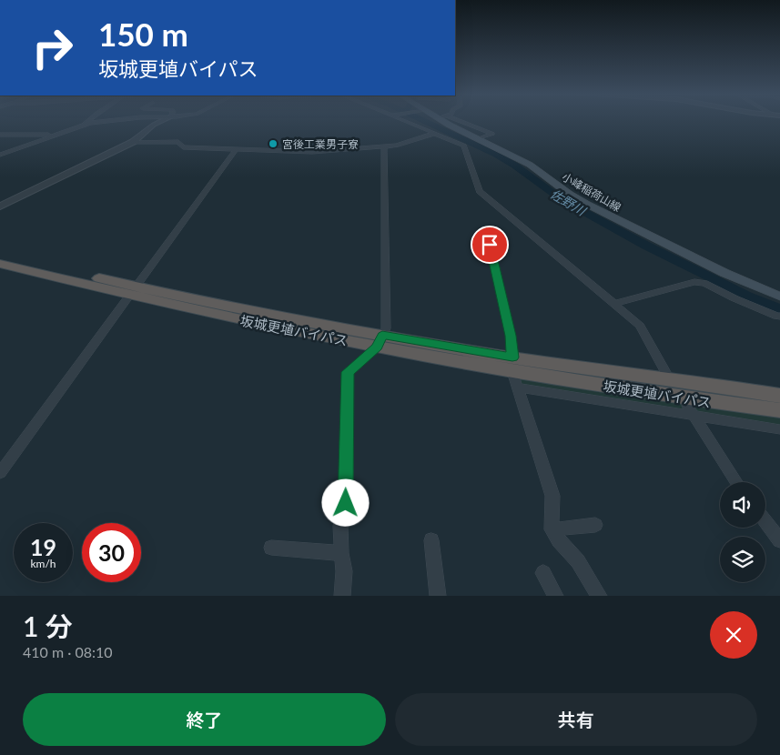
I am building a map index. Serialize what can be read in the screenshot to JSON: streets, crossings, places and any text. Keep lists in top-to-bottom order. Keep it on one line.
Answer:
{"streets":{"highway":["坂城更埴バイパス"],"main road":["小峰稲荷山線"]},"water":["佐野川"],"places":["宮後工業男子寮"],"page":{"turn":["150 m","坂城更埴バイパス"],"speed":"19 km/h","limit":"30","heading":["1 分","410 m · 08:10"],"buttons":["終了","共有"]}}
